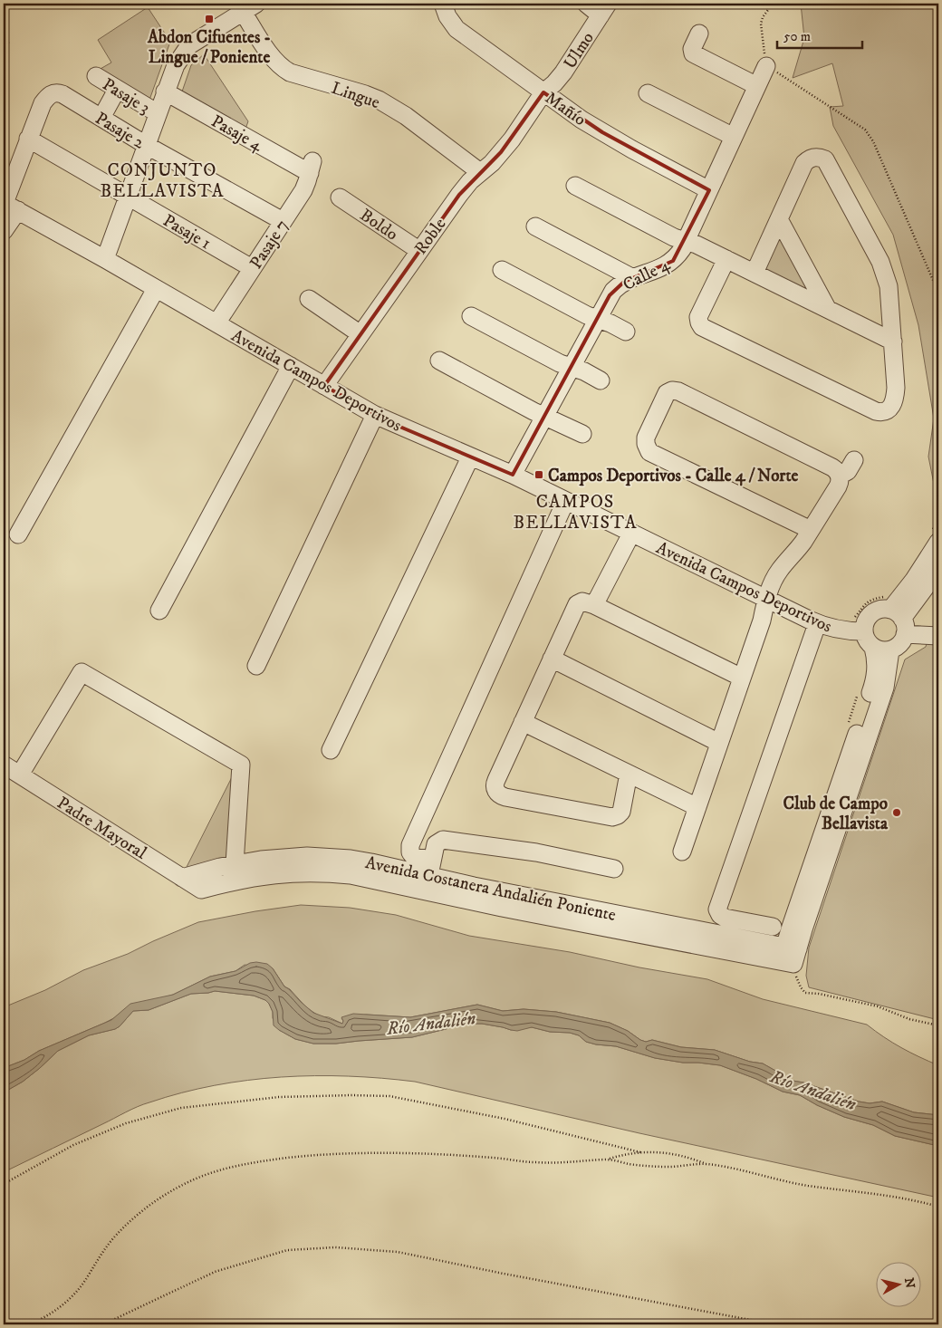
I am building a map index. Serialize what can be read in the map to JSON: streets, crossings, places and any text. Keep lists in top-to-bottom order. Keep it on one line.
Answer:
{"streets":{"street":["Ulmo","Lingue","Pasaje 3","Mañío","Pasaje 2","Pasaje 4","Boldo","Pasaje 1","Roble","Pasaje 7","Calle 4","Avenida Campos Deportivos","Padre Mayoral","Avenida Costanera Andalién Poniente"]},"crossings":[["Ulmo","Mañío"],["Ulmo","Roble"],["Lingue","Roble"],["Mañío","Roble"],["Mañío","Calle 4"],["Pasaje 2","Pasaje 1"],["Pasaje 2","Pasaje 7"],["Pasaje 4","Pasaje 7"],["Boldo","Roble"],["Pasaje 1","Pasaje 7"],["Roble","Avenida Campos Deportivos"],["Pasaje 7","Avenida Campos Deportivos"],["Calle 4","Avenida Campos Deportivos"],["Padre Mayoral","Avenida Costanera Andalién Poniente"]],"districts":["CONJUNTO BELLAVISTA","CAMPOS BELLAVISTA"],"water":["Río Andalién"],"places":{"transit":["Abdon Cifuentes - Lingue / Poniente","Campos Deportivos - Calle 4 / Norte"],"other":["Club de Campo Bellavista"]},"scale_bar":"50 m","north":"right"}
